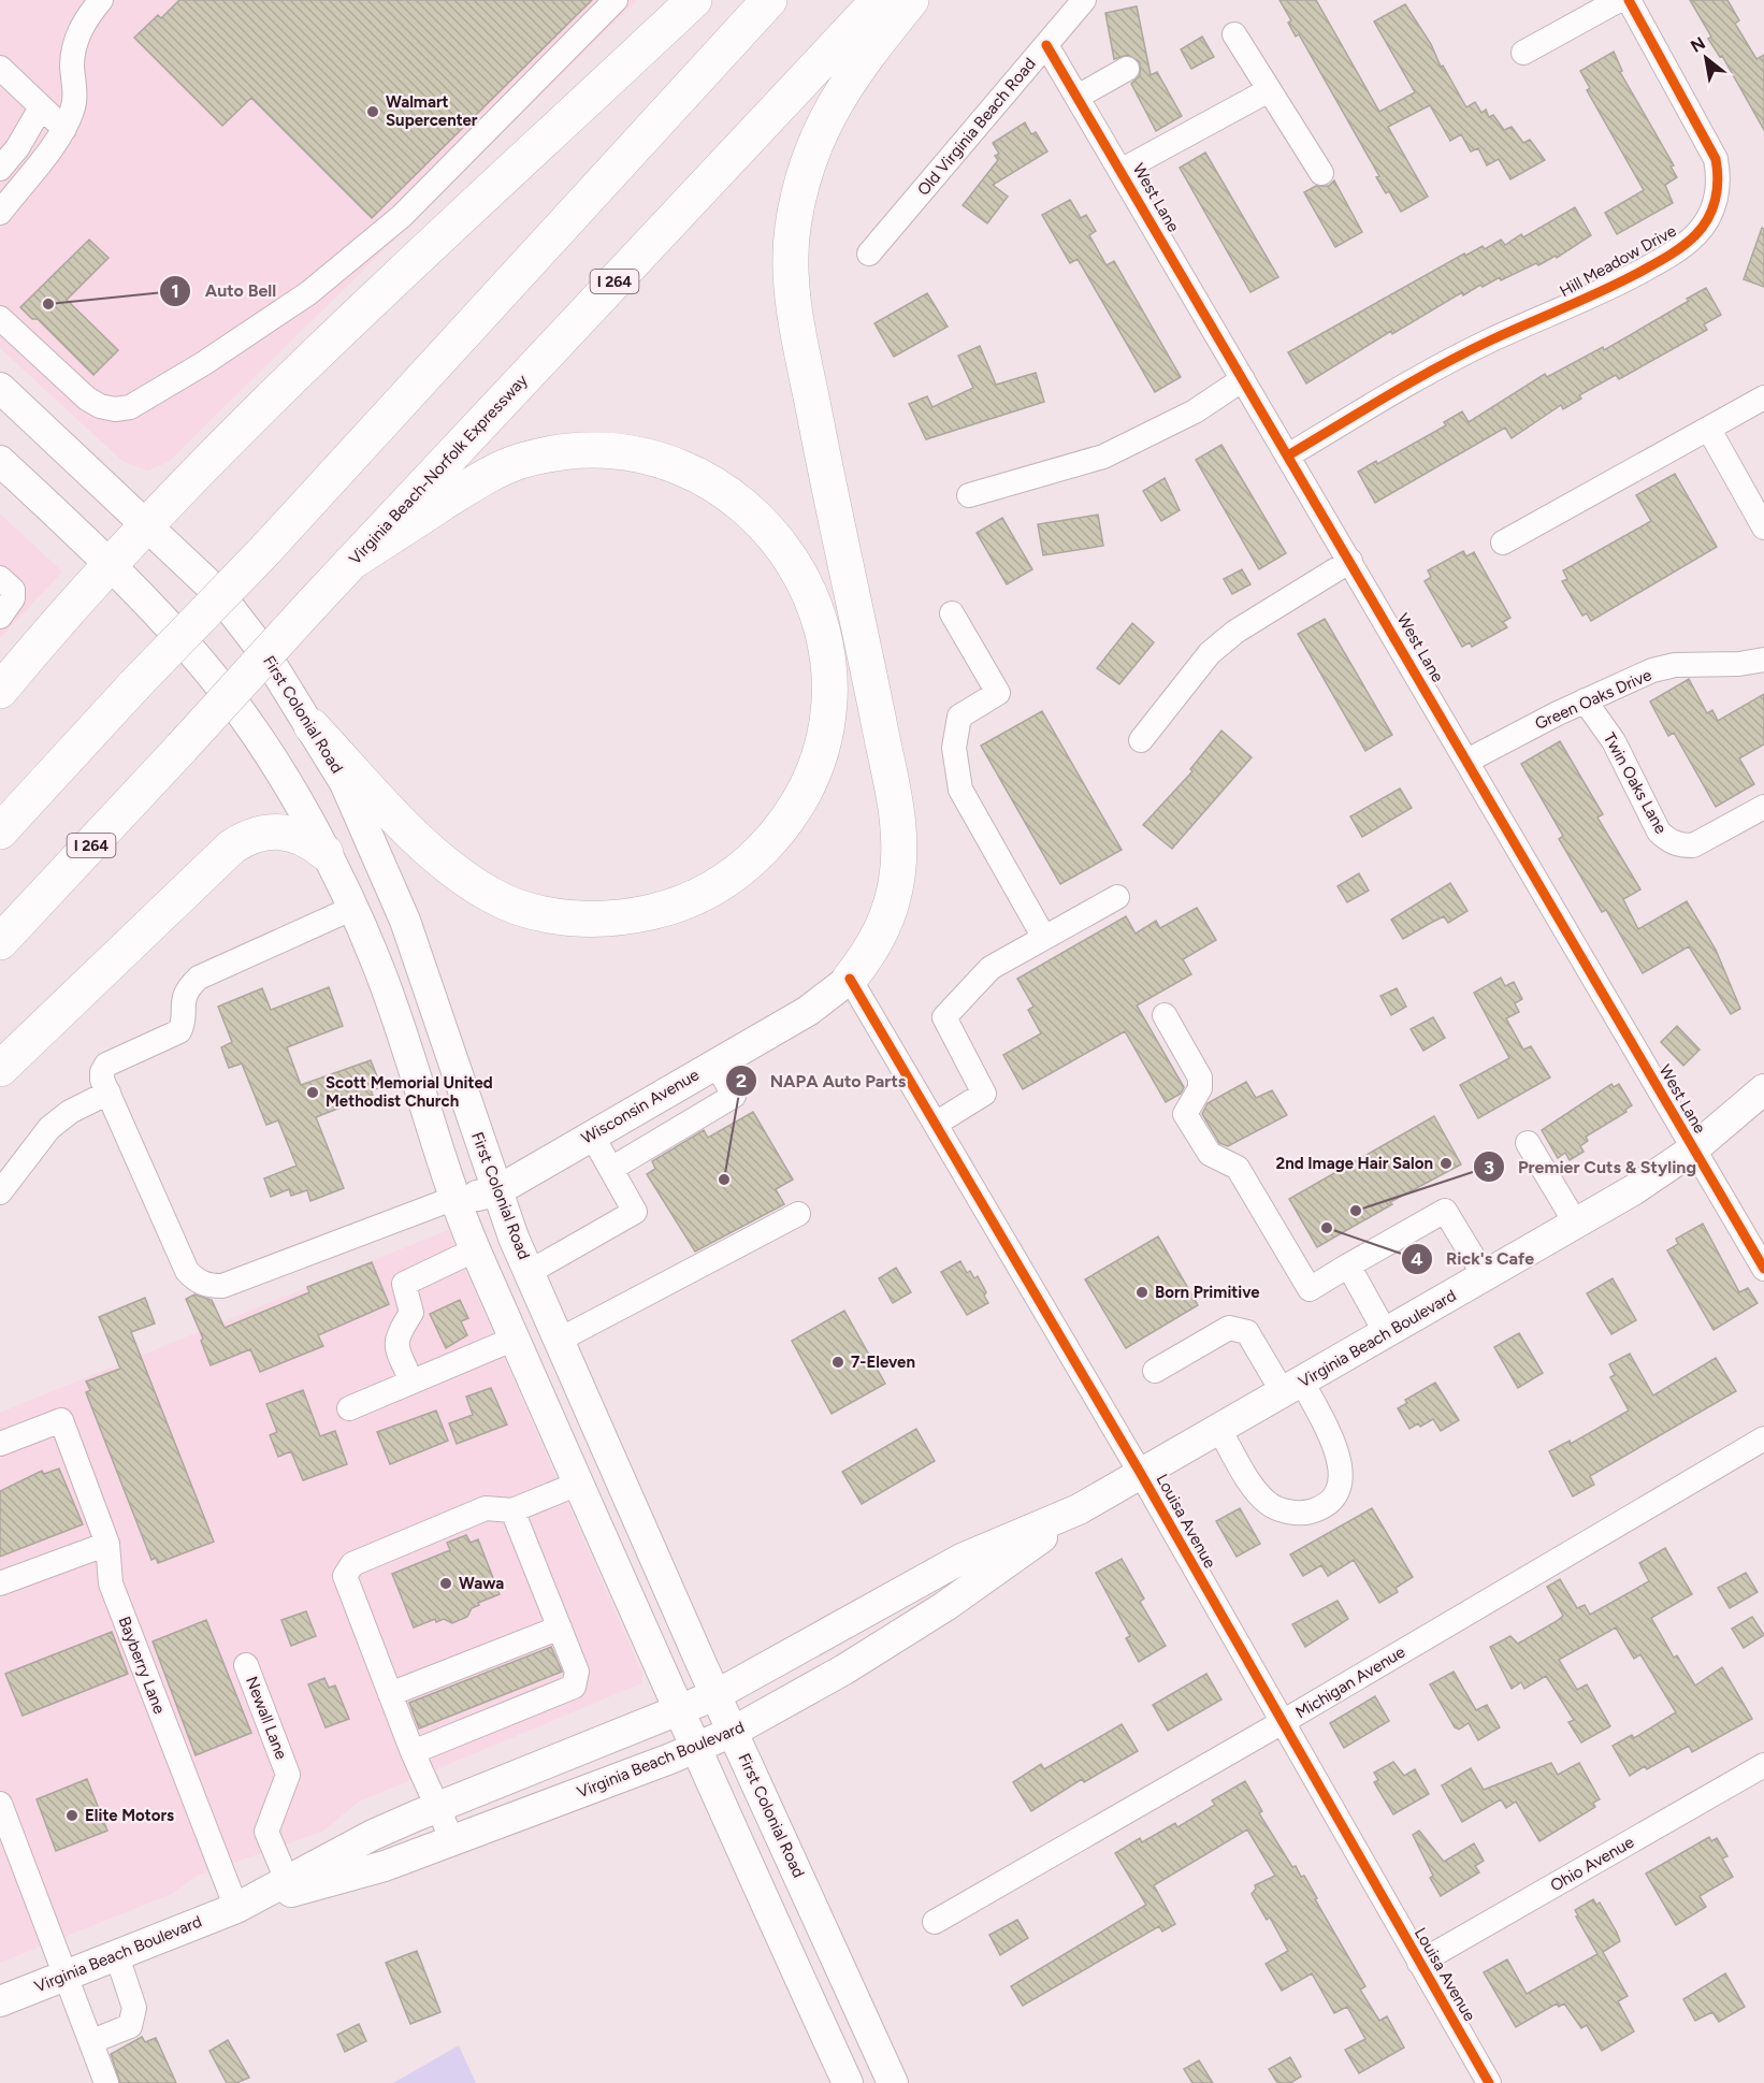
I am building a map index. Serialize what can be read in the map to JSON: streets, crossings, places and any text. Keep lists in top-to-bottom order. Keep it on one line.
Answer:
{"streets":{"highway":["I 264","Virginia Beach-Norfolk Expressway"],"main road":["First Colonial Road","Wisconsin Avenue","Virginia Beach Boulevard"],"street":["Old Virginia Beach Road","West Lane","Hill Meadow Drive","Green Oaks Drive","Twin Oaks Lane","Louisa Avenue","Bayberry Lane","Michigan Avenue","Newall Lane","Ohio Avenue"]},"crossings":[["Old Virginia Beach Road","West Lane"],["West Lane","Hill Meadow Drive"],["West Lane","Green Oaks Drive"],["West Lane","Virginia Beach Boulevard"],["Green Oaks Drive","Twin Oaks Lane"],["First Colonial Road","Wisconsin Avenue"],["First Colonial Road","Virginia Beach Boulevard"],["Wisconsin Avenue","Louisa Avenue"],["Virginia Beach Boulevard","Louisa Avenue"],["Virginia Beach Boulevard","Bayberry Lane"],["Virginia Beach Boulevard","Newall Lane"],["Louisa Avenue","Michigan Avenue"],["Louisa Avenue","Ohio Avenue"]],"places":["Walmart Supercenter","Auto Bell","Scott Memorial United Methodist Church","2nd Image Hair Salon","NAPA Auto Parts","Premier Cuts & Styling","Rick's Cafe","Born Primitive","7-Eleven","Wawa","Elite Motors"],"north":"top left"}
